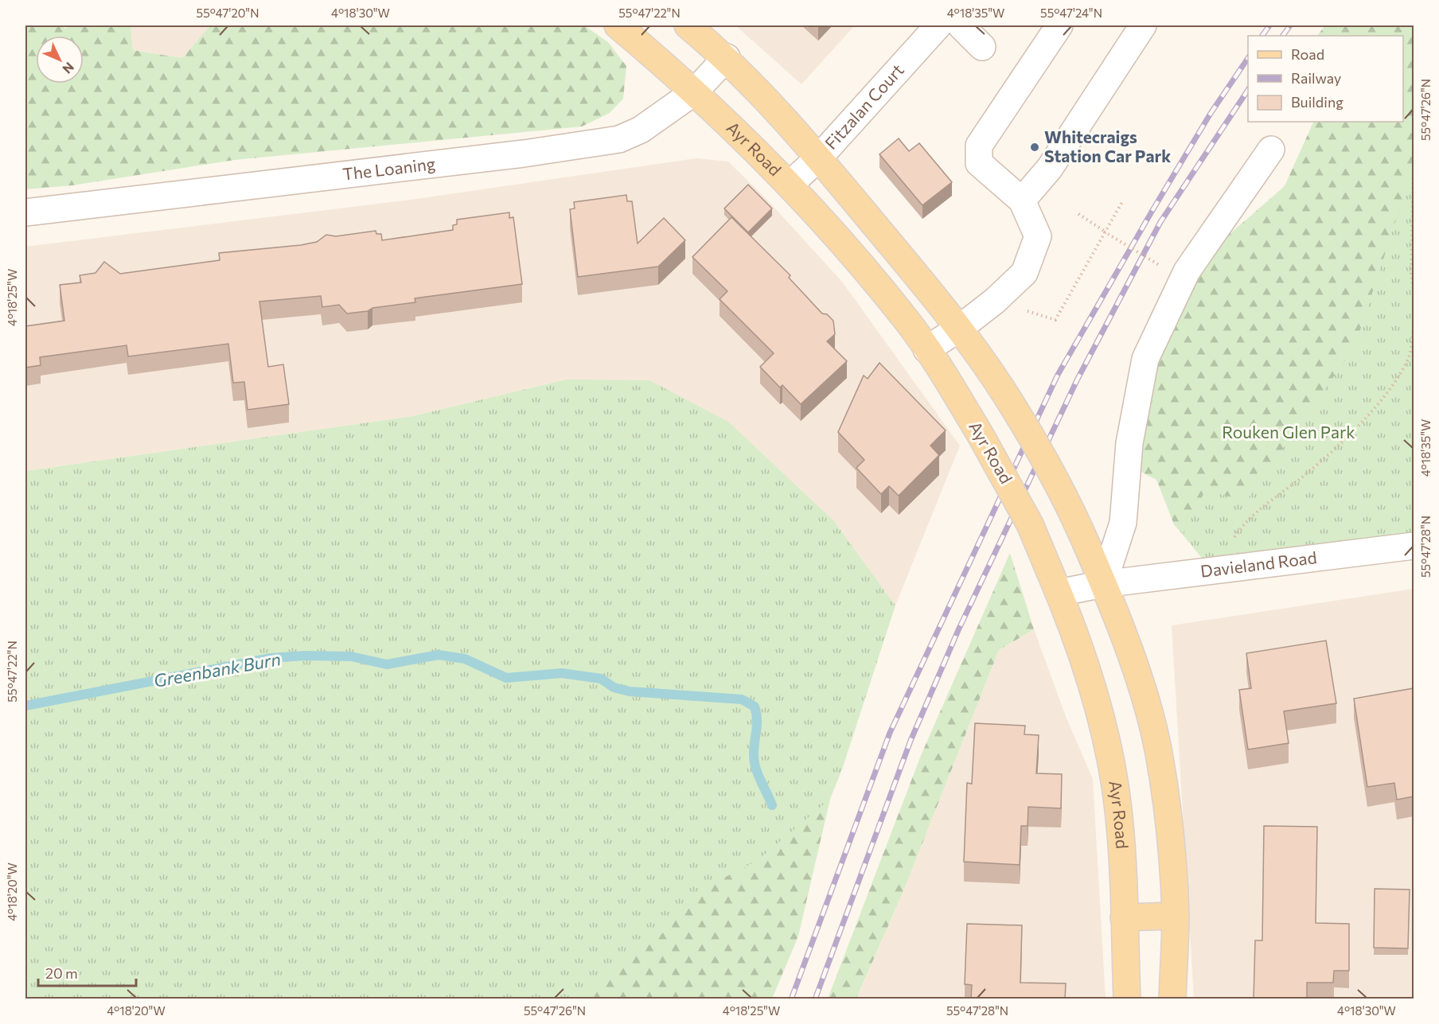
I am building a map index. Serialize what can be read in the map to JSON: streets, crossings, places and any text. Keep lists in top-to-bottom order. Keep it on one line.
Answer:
{"streets":{"main road":["Ayr Road"],"street":["Fitzalan Court","The Loaning","Davieland Road"]},"crossings":[["Fitzalan Court","Ayr Road"],["Ayr Road","The Loaning"],["Ayr Road","Davieland Road"]],"water":["Greenbank Burn"],"parks":["Rouken Glen Park"],"places":["Whitecraigs Station Car Park"],"legend":["Road","Railway","Building"],"scale_bar":"20 m","north":"bottom right","coordinates":["55°47'20\"N","4°18'30\"W","55°47'22\"N","4°18'35\"W","55°47'24\"N","55°47'26\"N","4°18'25\"W","55°47'28\"N","4°18'20\"W"]}
